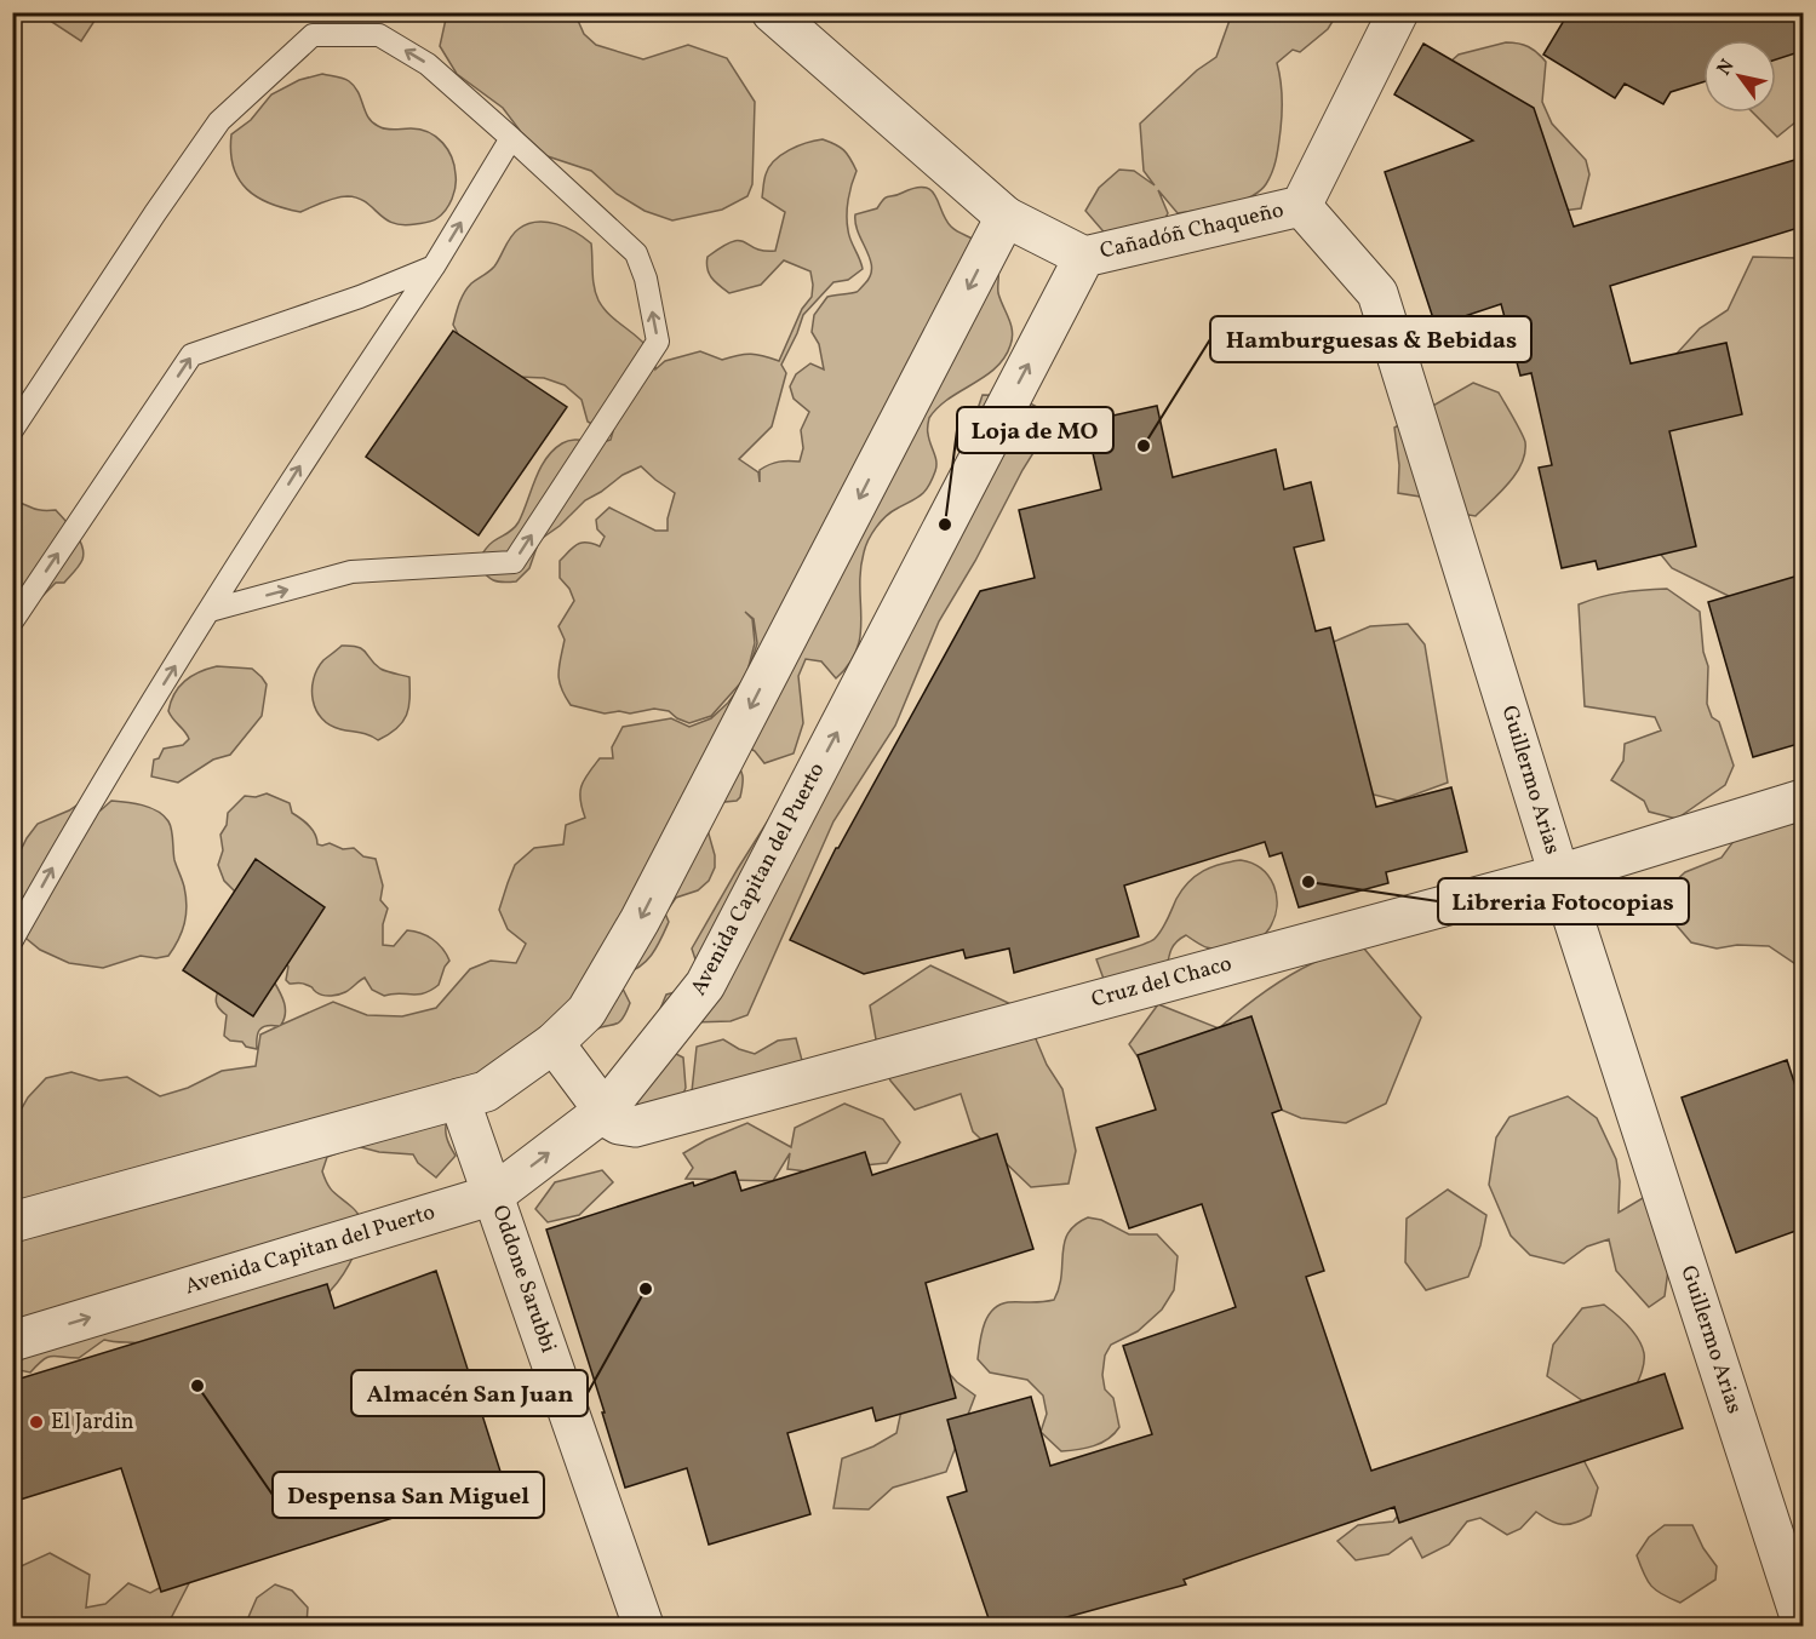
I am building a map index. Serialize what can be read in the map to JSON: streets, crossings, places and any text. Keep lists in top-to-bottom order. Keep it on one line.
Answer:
{"streets":{"street":["Cañadóñ Chaqueño","Guillermo Arias","Avenida Capitan del Puerto","Cruz del Chaco","Oddone Sarubbi"]},"crossings":[["Cañadóñ Chaqueño","Guillermo Arias"],["Cañadóñ Chaqueño","Avenida Capitan del Puerto"],["Guillermo Arias","Cruz del Chaco"],["Avenida Capitan del Puerto","Cruz del Chaco"],["Avenida Capitan del Puerto","Oddone Sarubbi"]],"places":["Hamburguesas & Bebidas","Loja de MO","Libreria Fotocopias","Almacén San Juan","Despensa San Miguel","El Jardin"],"north":"top left"}
